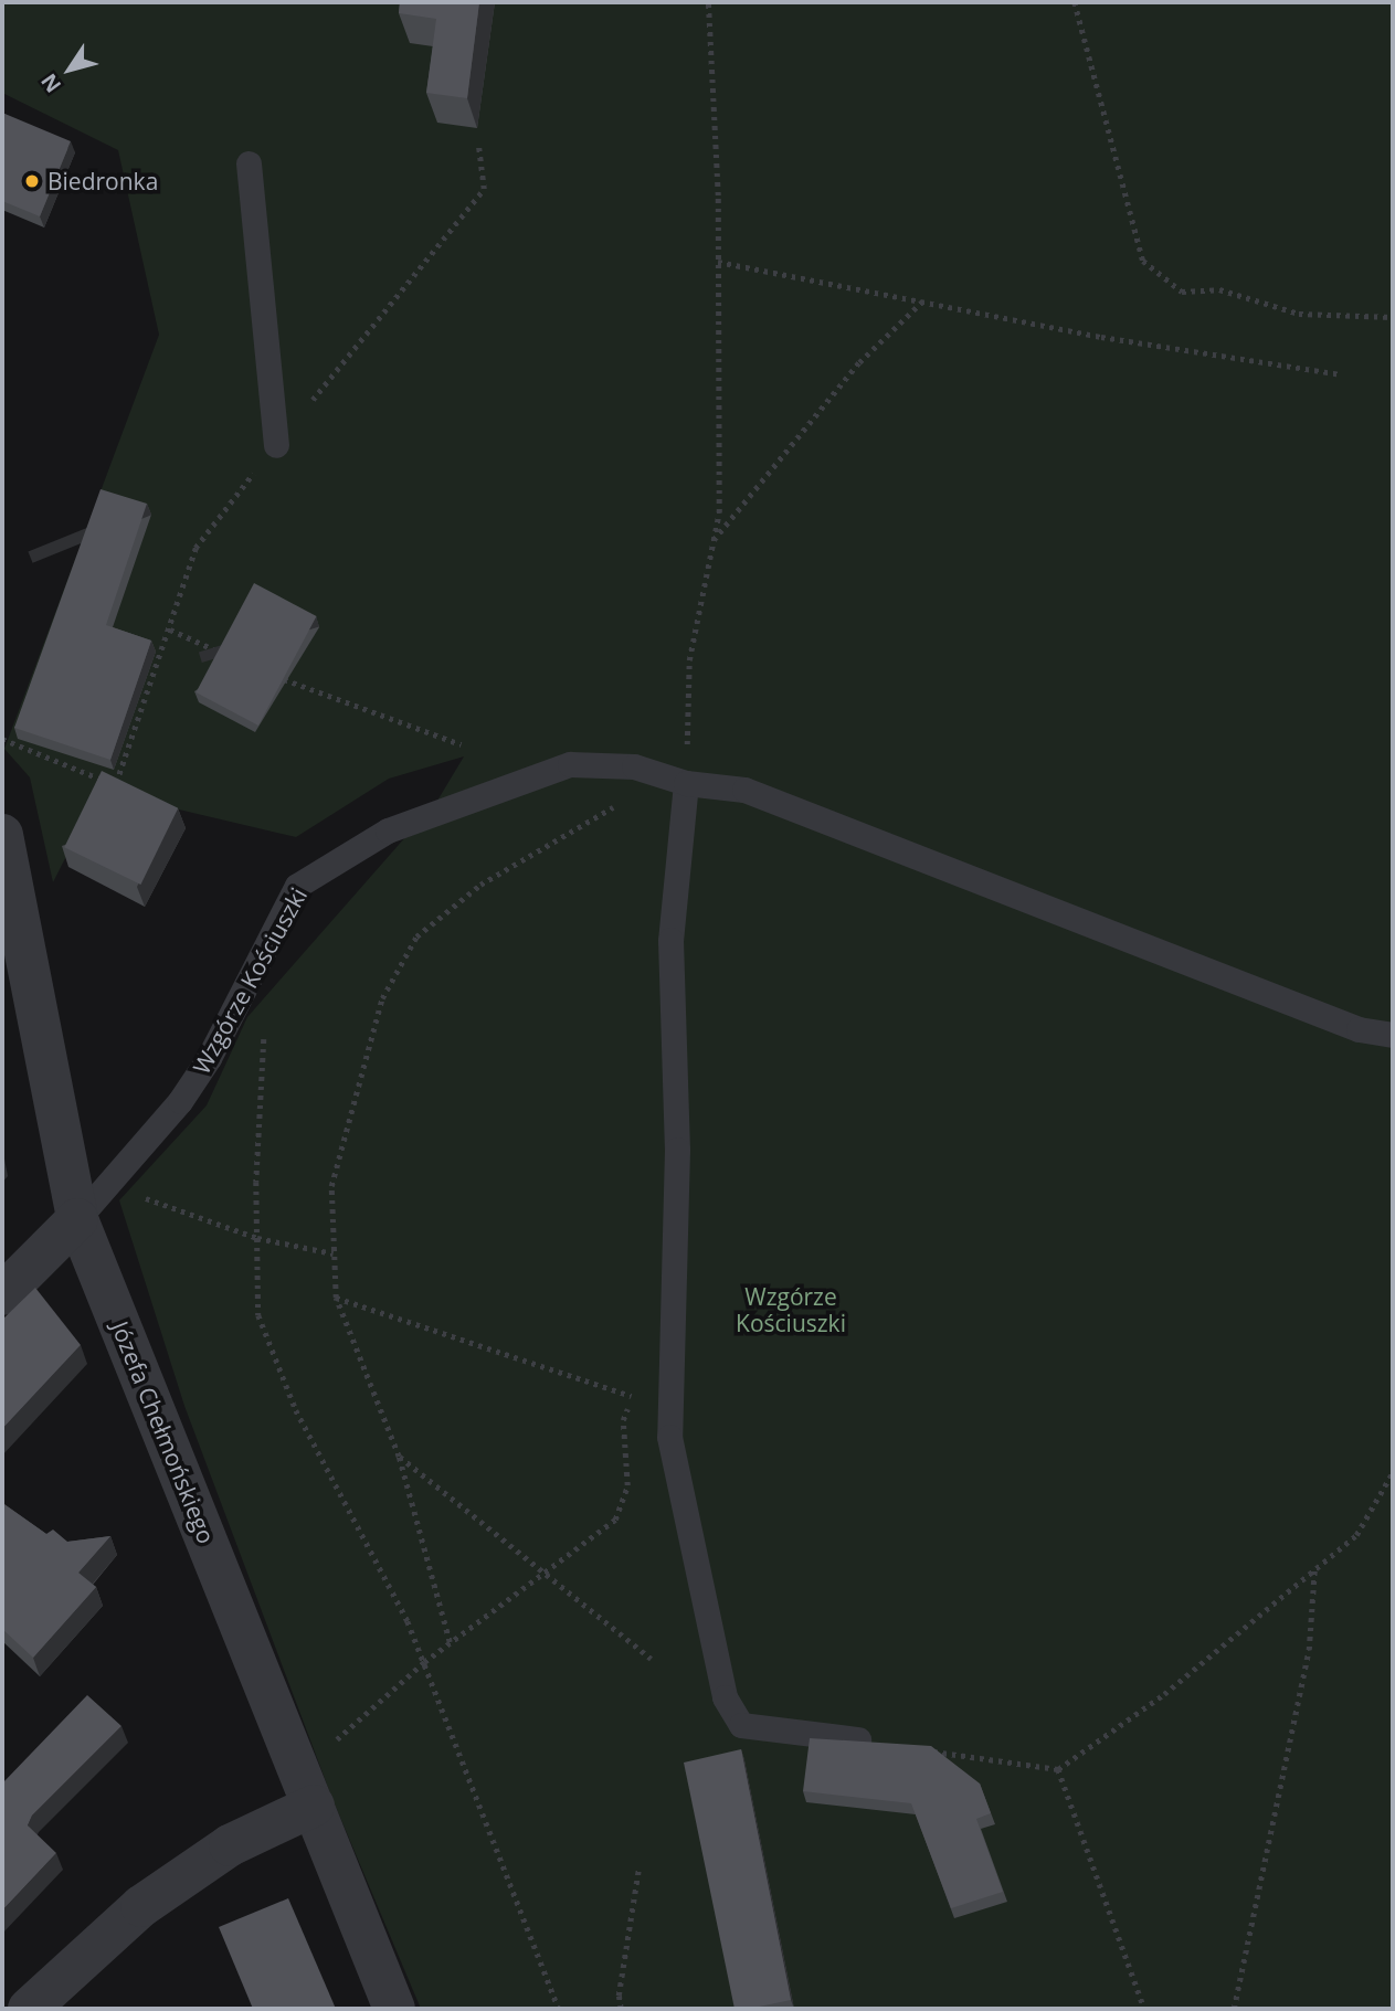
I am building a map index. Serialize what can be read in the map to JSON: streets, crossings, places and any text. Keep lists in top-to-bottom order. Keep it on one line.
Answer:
{"streets":{"street":["Józefa Chełmońskiego"],"lane":["Wzgórze Kościuszki"]},"crossings":[["Wzgórze Kościuszki","Józefa Chełmońskiego"]],"parks":["Wzgórze Kościuszki"],"places":["Biedronka"],"north":"bottom left"}
